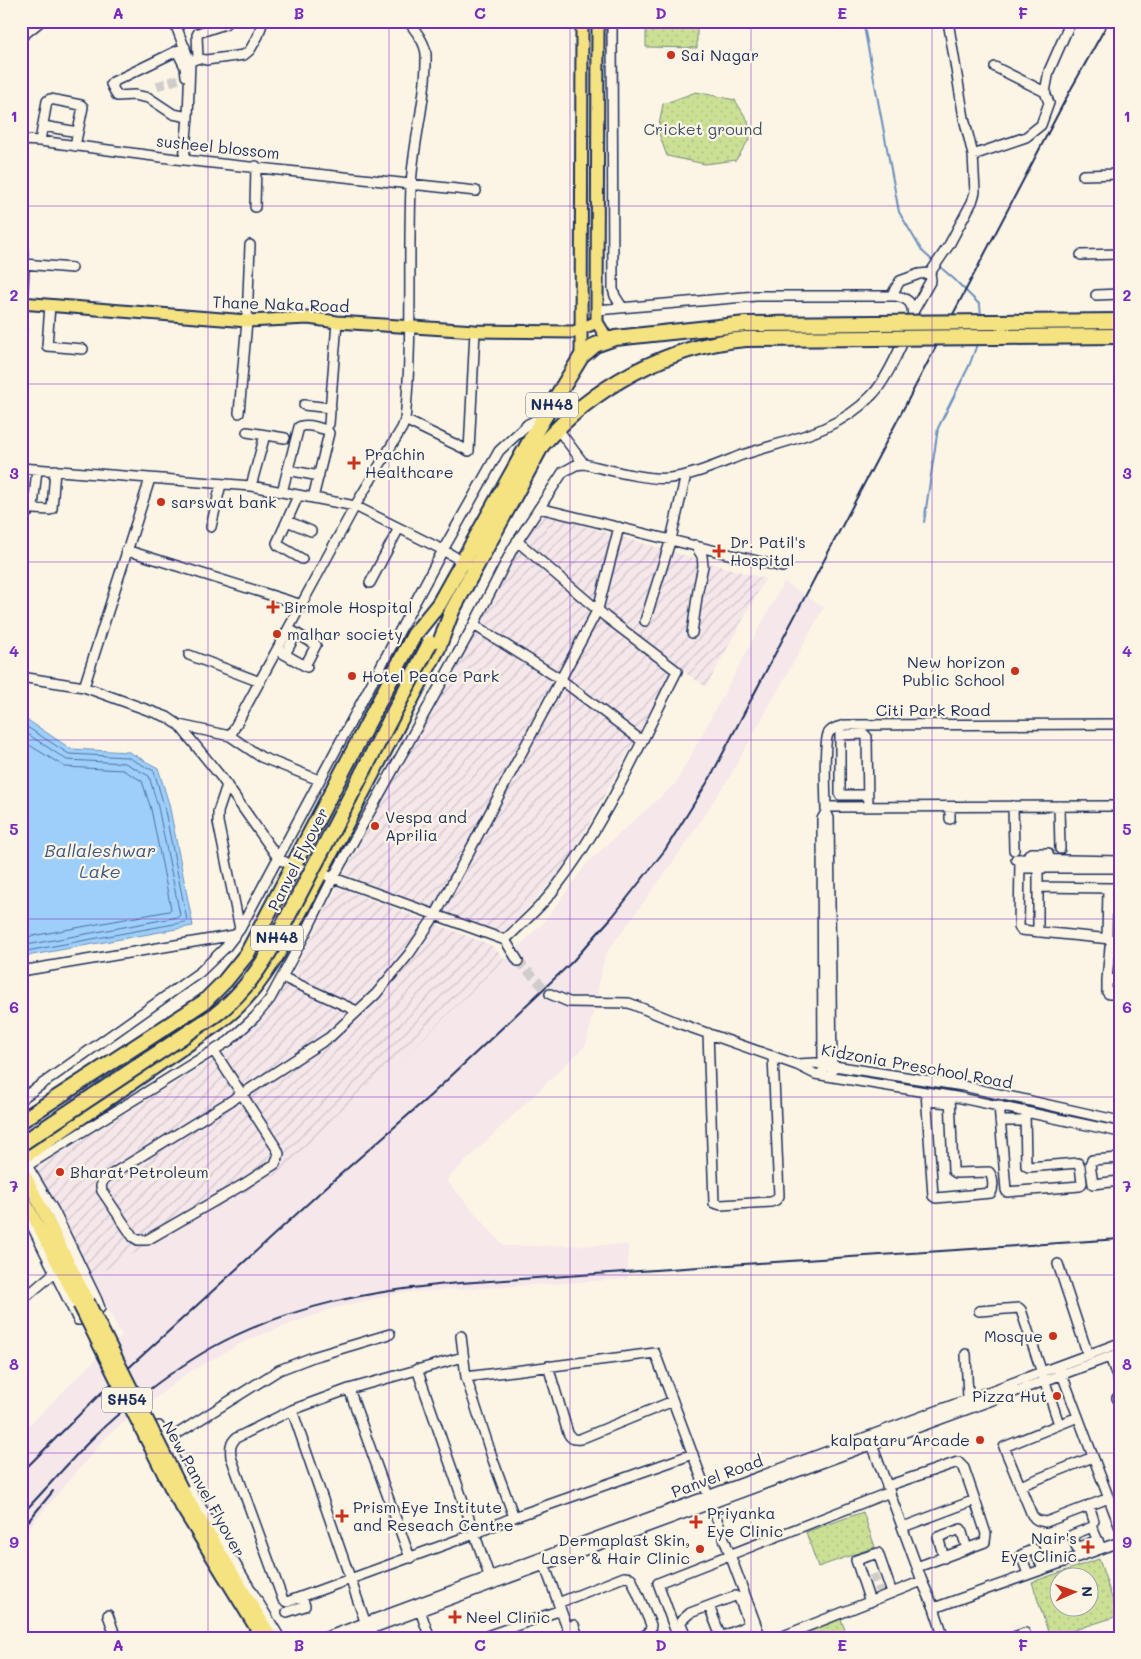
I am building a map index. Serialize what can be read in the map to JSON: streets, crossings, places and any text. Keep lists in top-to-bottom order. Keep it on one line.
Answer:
{"streets":{"highway":["NH48","Panvel Flyover"],"main road":["Thane Naka Road","SH54","New Panvel Flyover"],"street":["susheel blossom","Citi Park Road","Kidzonia Preschool Road","Panvel Road"]},"crossings":[["NH48","Panvel Flyover"]],"water":["Ballaleshwar Lake"],"parks":["Cricket ground"],"places":{"other":["Sai Nagar","sarswat bank","malhar society","New horizon Public School","Hotel Peace Park","Vespa and Aprilia","Bharat Petroleum","Mosque","Pizza Hut","kalpataru Arcade","Dermaplast Skin, Laser & Hair Clinic"],"health":["Prachin Healthcare","Dr. Patil's Hospital","Birmole Hospital","Prism Eye Institute and Reseach Centre","Priyanka Eye Clinic","Nair's Eye Clinic","Neel Clinic"]},"north":"right","grid":{"columns":["A","B","C","D","E","F"],"rows":["1","2","3","4","5","6","7","8","9"]}}
